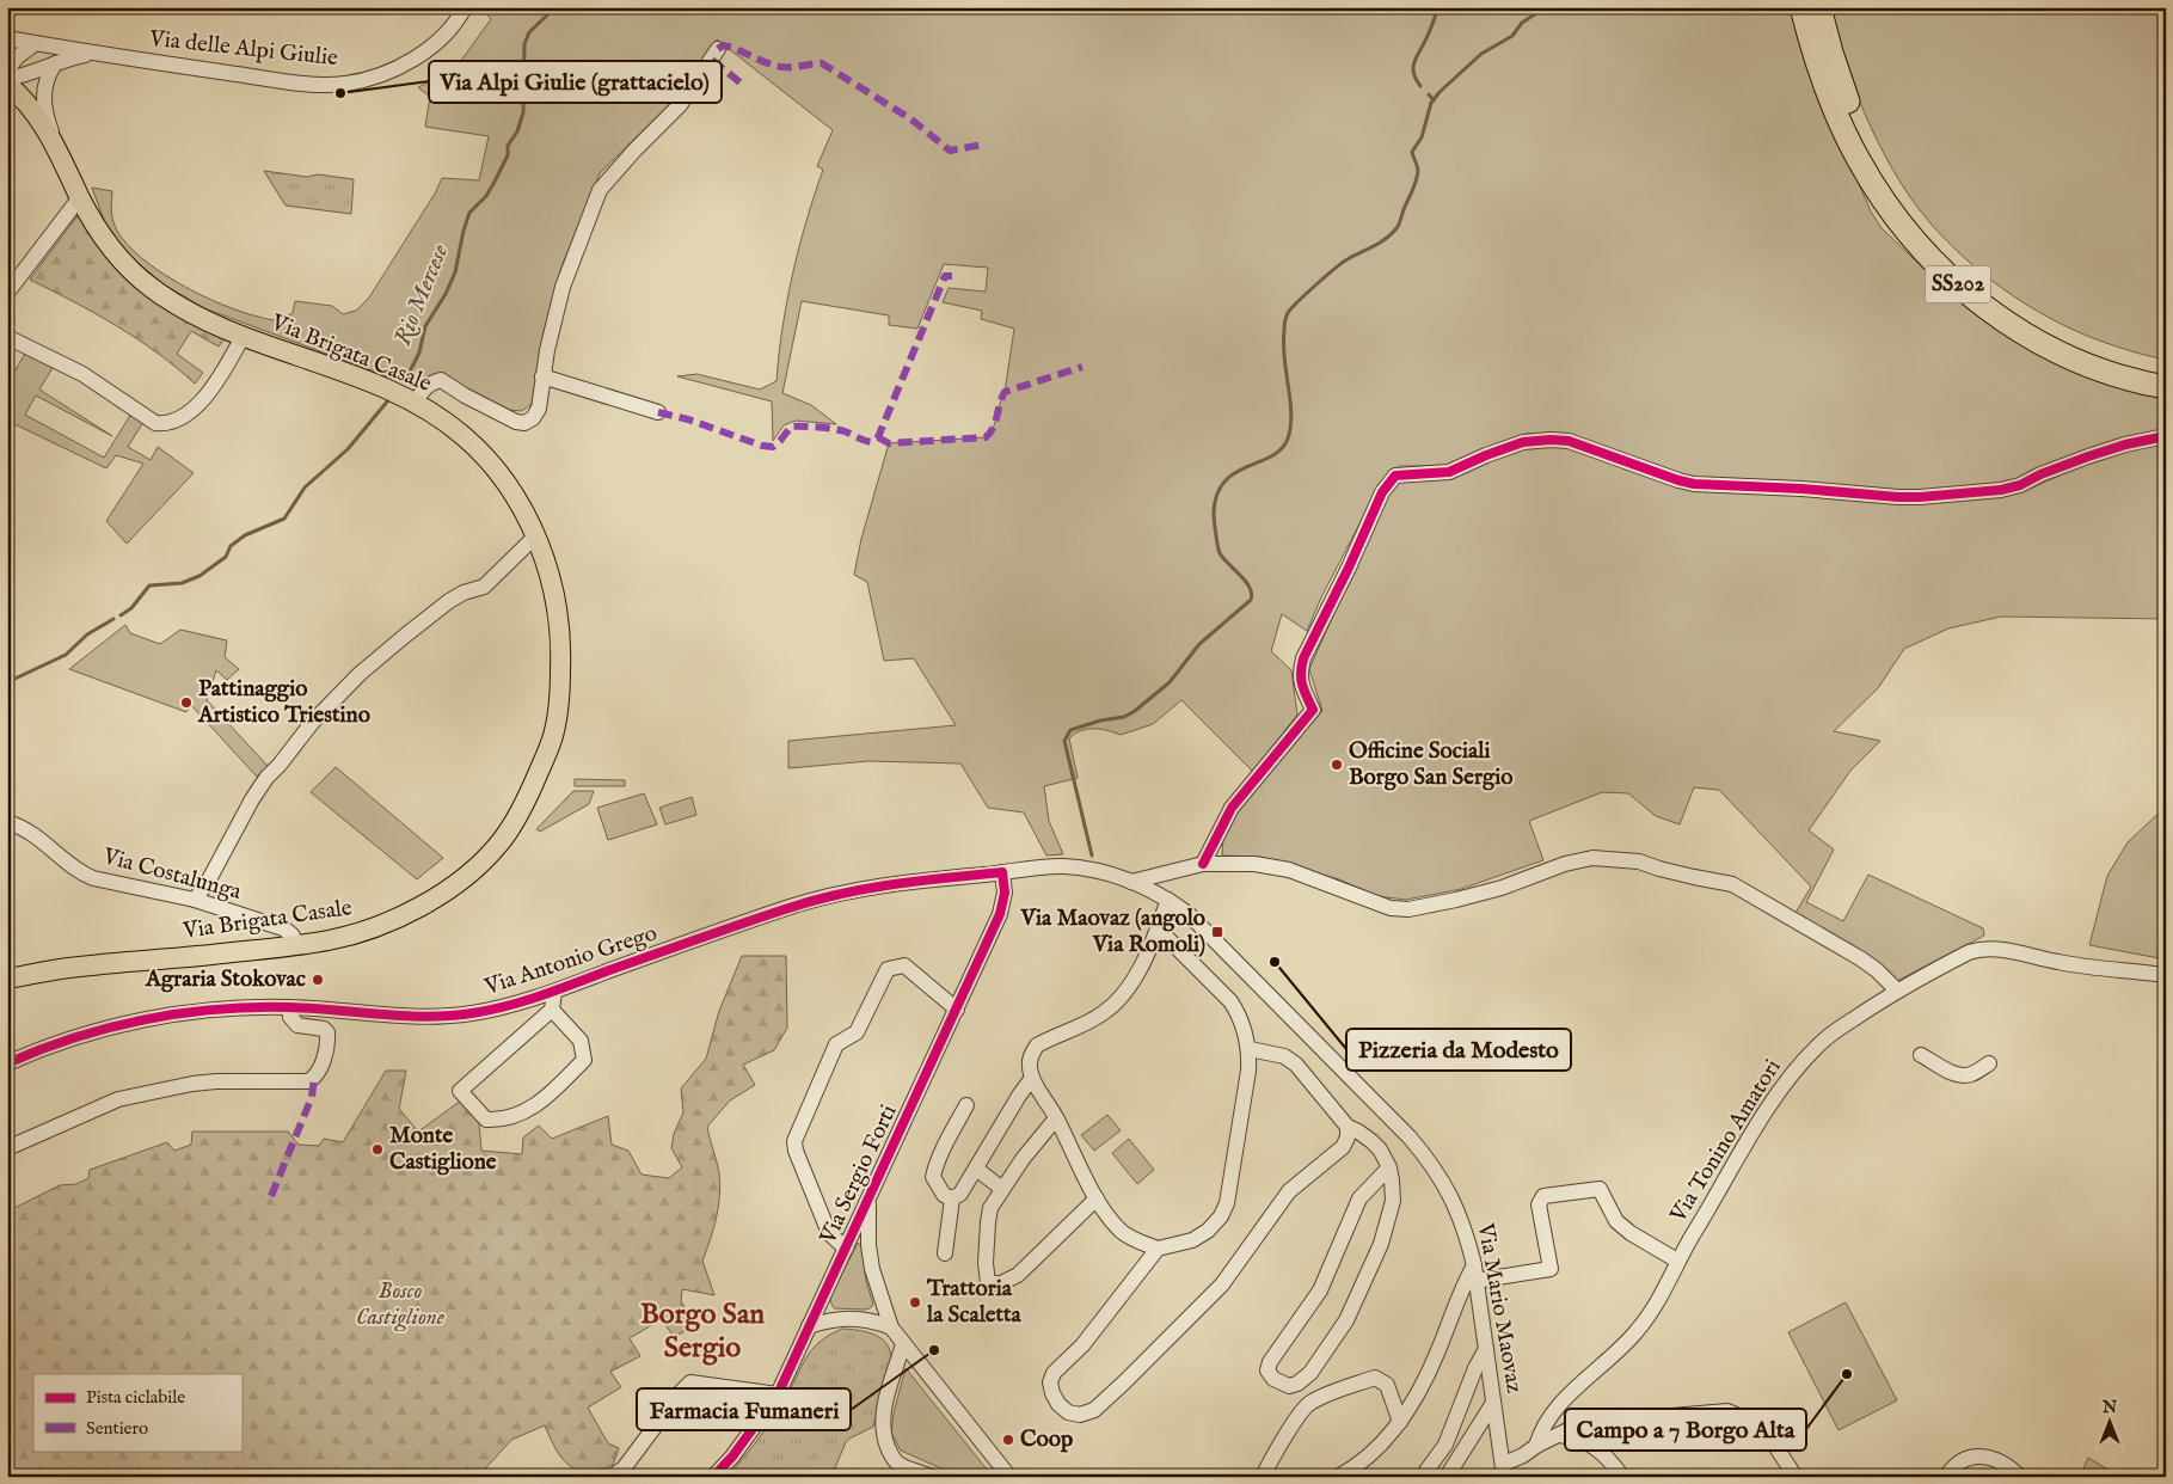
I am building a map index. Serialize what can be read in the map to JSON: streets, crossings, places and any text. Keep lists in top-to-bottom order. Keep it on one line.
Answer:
{"streets":{"highway":["SS202"],"main road":["Via Brigata Casale"],"street":["Via delle Alpi Giulie","Via Costalunga","Via Antonio Grego","Via Tonino Amatori","Via Sergio Forti","Via Mario Maovaz"]},"crossings":[["Via Brigata Casale","Via Costalunga"],["Via Antonio Grego","Via Sergio Forti"],["Via Antonio Grego","Via Mario Maovaz"],["Via Sergio Forti","Via Mario Maovaz"]],"districts":["Borgo San Sergio"],"water":["Rio Mercese"],"parks":["Bosco Castiglione"],"places":{"other":["Via Alpi Giulie (grattacielo)","Pattinaggio Artistico Triestino","Officine Sociali Borgo San Sergio","Pizzeria da Modesto","Agraria Stokovac","Monte Castiglione","Trattoria la Scaletta","Farmacia Fumaneri","Campo a 7 Borgo Alta","Coop"],"transit":["Via Maovaz (angolo Via Romoli)"]},"legend":["Pista ciclabile","Sentiero"],"north":"top"}
